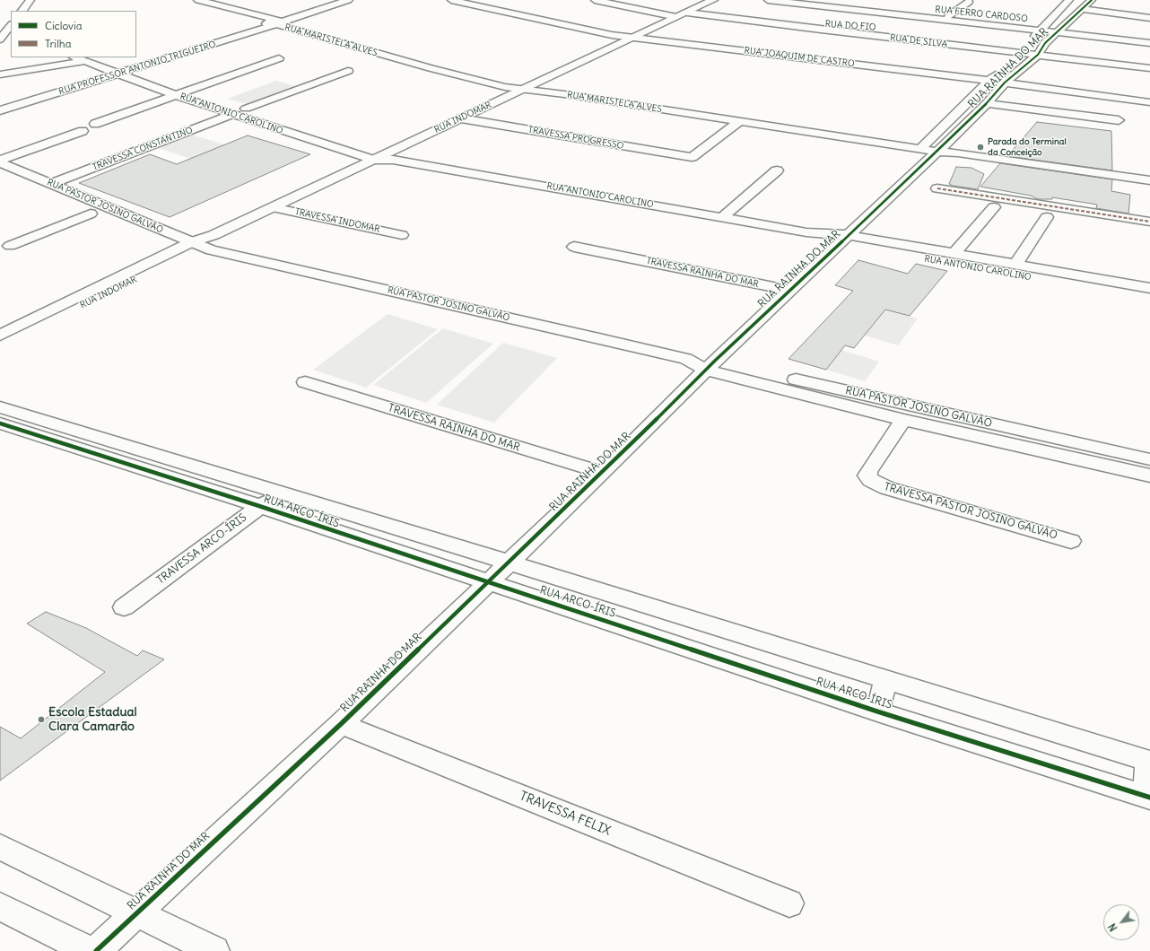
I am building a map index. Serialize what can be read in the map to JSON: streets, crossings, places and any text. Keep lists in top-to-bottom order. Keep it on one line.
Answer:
{"streets":{"street":["RUA FERRO CARDOSO","RUA DO FIO","RUA MARISTELA ALVES","RUA DE SILVA","RUA JOAQUIM DE CASTRO","RUA PROFESSOR ANTONIO TRIGUEIRO","RUA RAINHA DO MAR","RUA ANTONIO CAROLINO","RUA INDOMAR","TRAVESSA PROGRESSO","TRAVESSA CONSTANTINO","RUA PASTOR JOSINO GALVÃO","TRAVESSA INDOMAR","TRAVESSA RAINHA DO MAR","RUA ARCO-ÍRIS","TRAVESSA PASTOR JOSINO GALVÃO","TRAVESSA ARCO-ÍRIS","TRAVESSA FELIX"]},"crossings":[["RUA FERRO CARDOSO","RUA RAINHA DO MAR"],["RUA DO FIO","RUA DE SILVA"],["RUA MARISTELA ALVES","RUA PROFESSOR ANTONIO TRIGUEIRO"],["RUA MARISTELA ALVES","RUA RAINHA DO MAR"],["RUA MARISTELA ALVES","RUA INDOMAR"],["RUA MARISTELA ALVES","TRAVESSA PROGRESSO"],["RUA DE SILVA","RUA RAINHA DO MAR"],["RUA DE SILVA","RUA INDOMAR"],["RUA JOAQUIM DE CASTRO","RUA RAINHA DO MAR"],["RUA JOAQUIM DE CASTRO","RUA INDOMAR"],["RUA PROFESSOR ANTONIO TRIGUEIRO","RUA ANTONIO CAROLINO"],["RUA RAINHA DO MAR","RUA ANTONIO CAROLINO"],["RUA RAINHA DO MAR","RUA PASTOR JOSINO GALVÃO"],["RUA RAINHA DO MAR","TRAVESSA RAINHA DO MAR"],["RUA RAINHA DO MAR","RUA ARCO-ÍRIS"],["RUA RAINHA DO MAR","TRAVESSA FELIX"],["RUA ANTONIO CAROLINO","RUA INDOMAR"],["RUA ANTONIO CAROLINO","TRAVESSA CONSTANTINO"],["RUA INDOMAR","TRAVESSA PROGRESSO"],["RUA INDOMAR","RUA PASTOR JOSINO GALVÃO"],["RUA INDOMAR","TRAVESSA INDOMAR"],["TRAVESSA CONSTANTINO","RUA PASTOR JOSINO GALVÃO"],["RUA PASTOR JOSINO GALVÃO","TRAVESSA PASTOR JOSINO GALVÃO"],["RUA ARCO-ÍRIS","TRAVESSA ARCO-ÍRIS"]],"places":["Parada do Terminal da Conceição","Escola Estadual Clara Camarão"],"legend":["Ciclovia","Trilha"],"north":"bottom left"}
